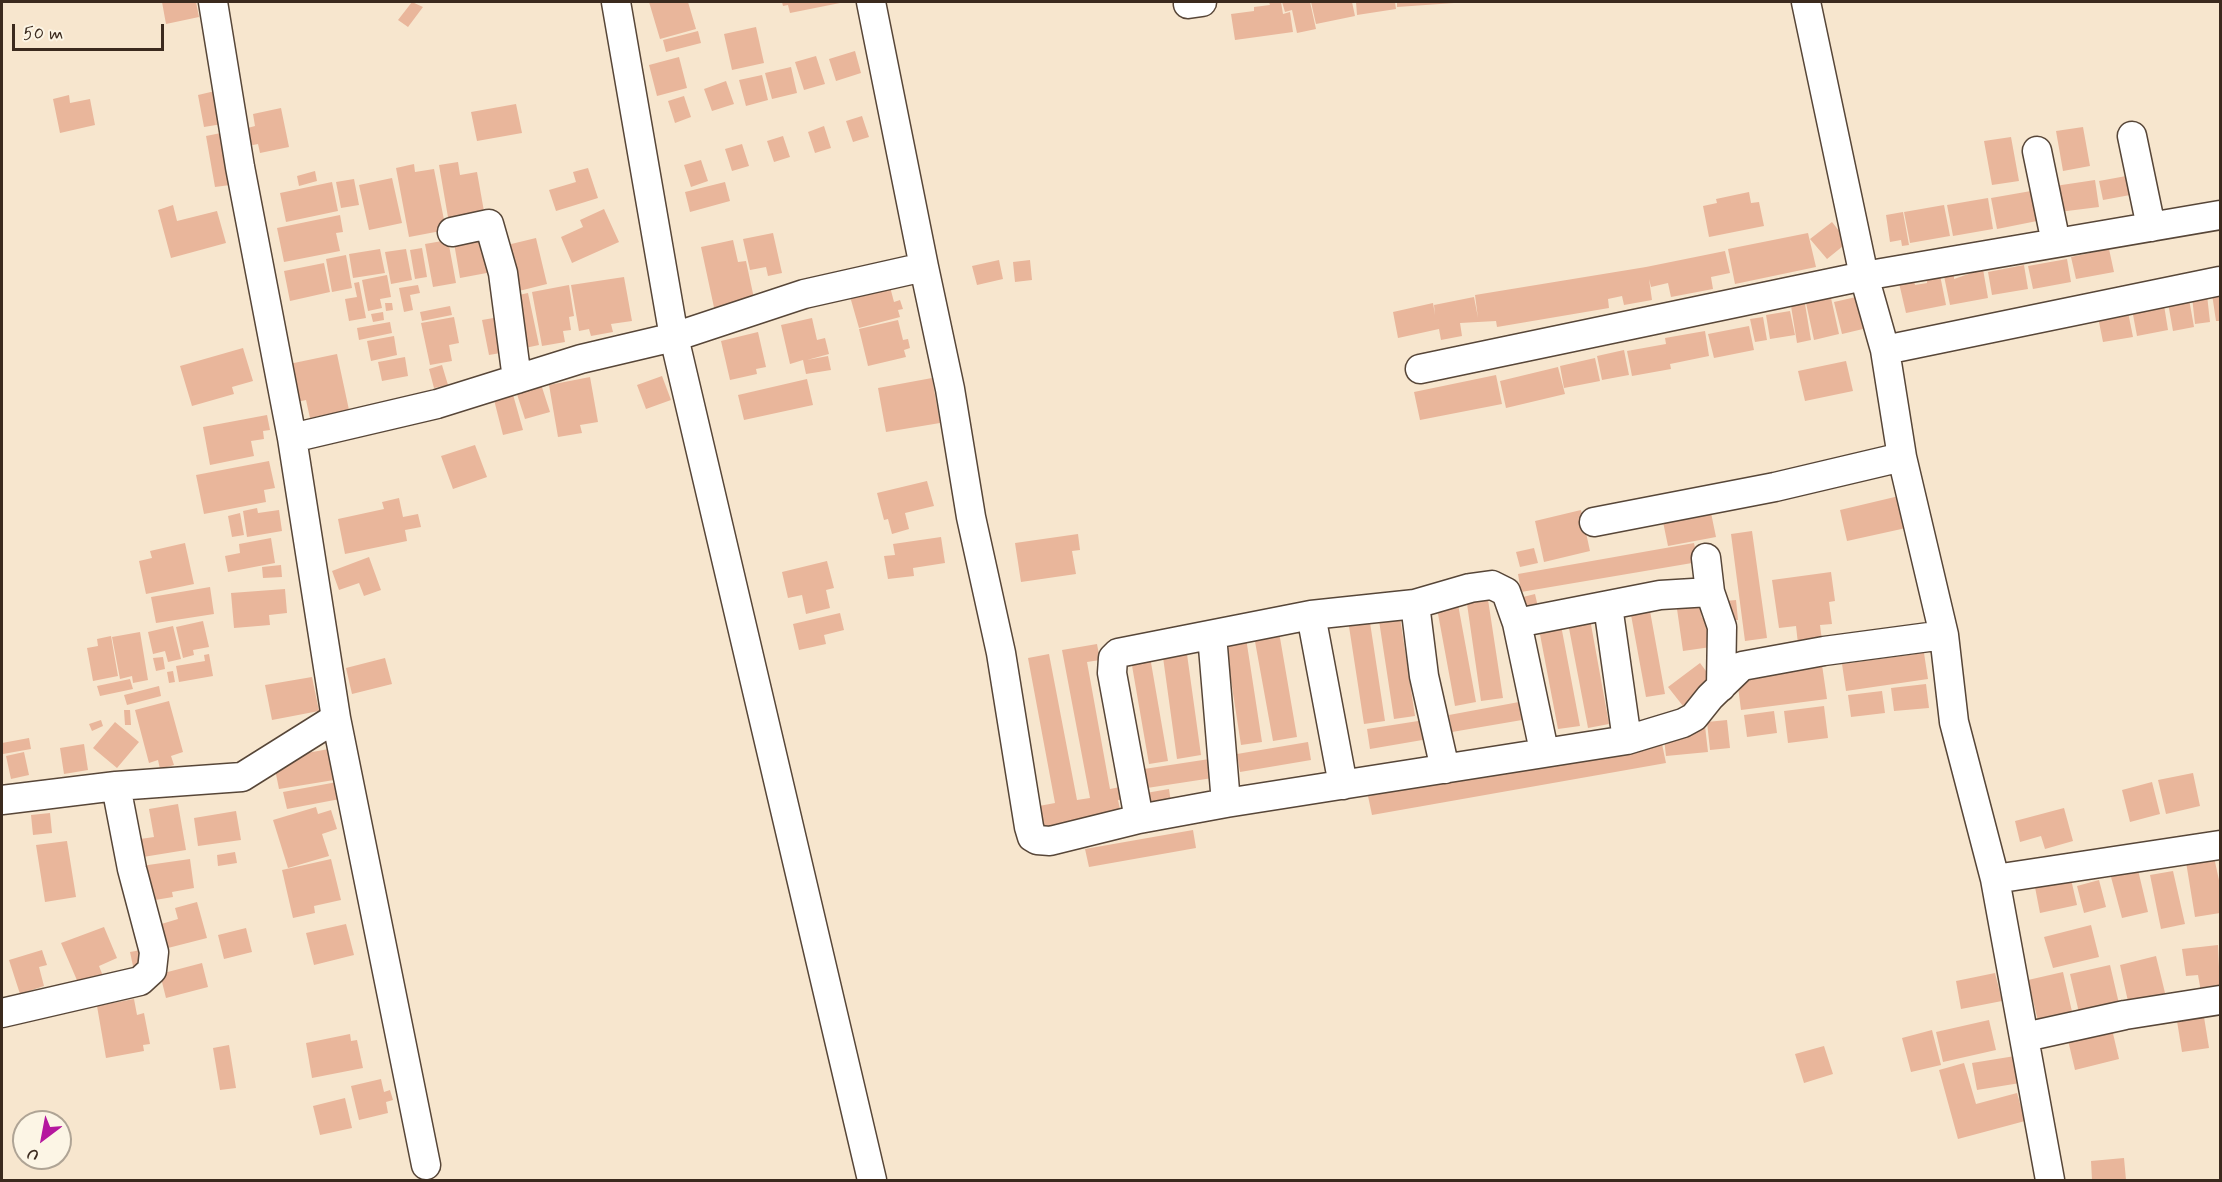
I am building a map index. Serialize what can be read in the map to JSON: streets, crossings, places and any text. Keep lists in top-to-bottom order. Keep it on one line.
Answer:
{"scale_bar":"50 m","north":"bottom left"}
